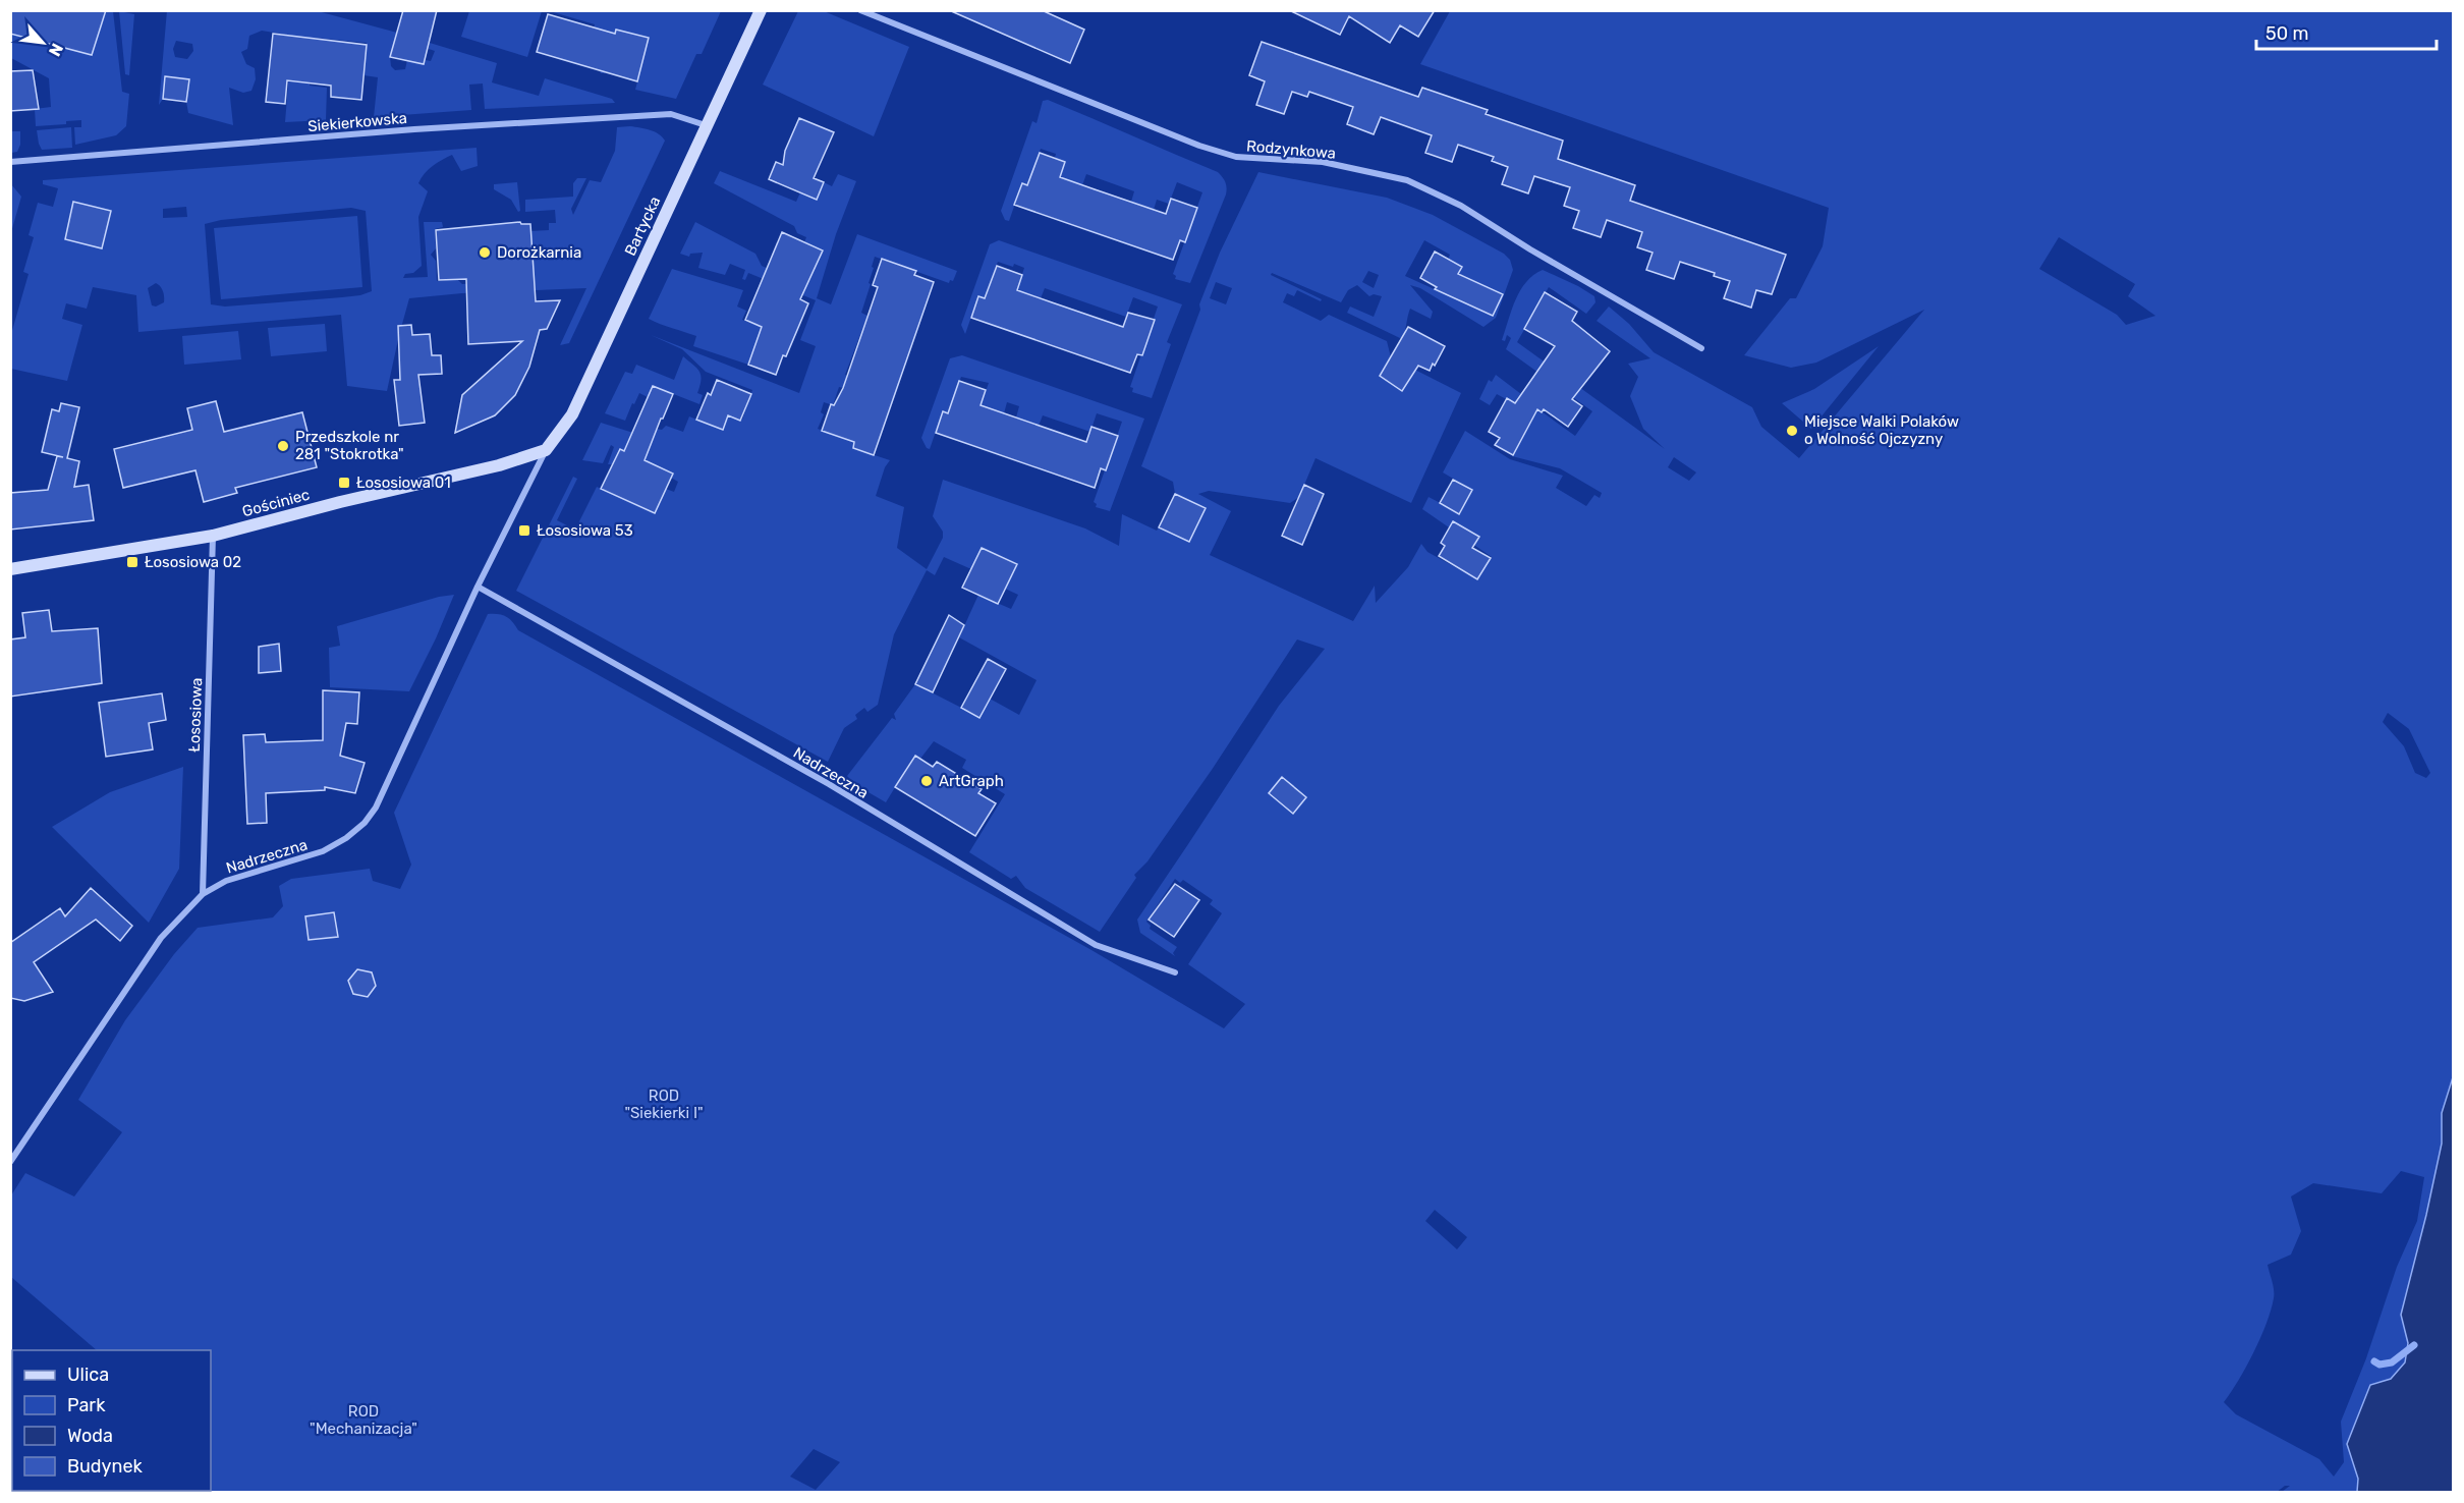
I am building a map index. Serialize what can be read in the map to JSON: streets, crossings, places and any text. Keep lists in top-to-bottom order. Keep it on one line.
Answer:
{"streets":{"street":["Siekierkowska","Rodzynkowa","Bartycka","Gościniec","Łososiowa","Nadrzeczna"]},"crossings":[["Siekierkowska","Bartycka"],["Bartycka","Gościniec"],["Bartycka","Nadrzeczna"],["Gościniec","Łososiowa"],["Gościniec","Nadrzeczna"],["Łososiowa","Nadrzeczna"]],"parks":["ROD \"Siekierki I\"","ROD \"Mechanizacja\""],"places":{"other":["Dorożkarnia","Miejsce Walki Polaków o Wolność Ojczyzny","Przedszkole nr 281 \"Stokrotka\"","ArtGraph"],"transit":["Łososiowa 01","Łososiowa 53","Łososiowa 02"]},"legend":["Ulica","Park","Woda","Budynek"],"scale_bar":"50 m","north":"bottom right"}
